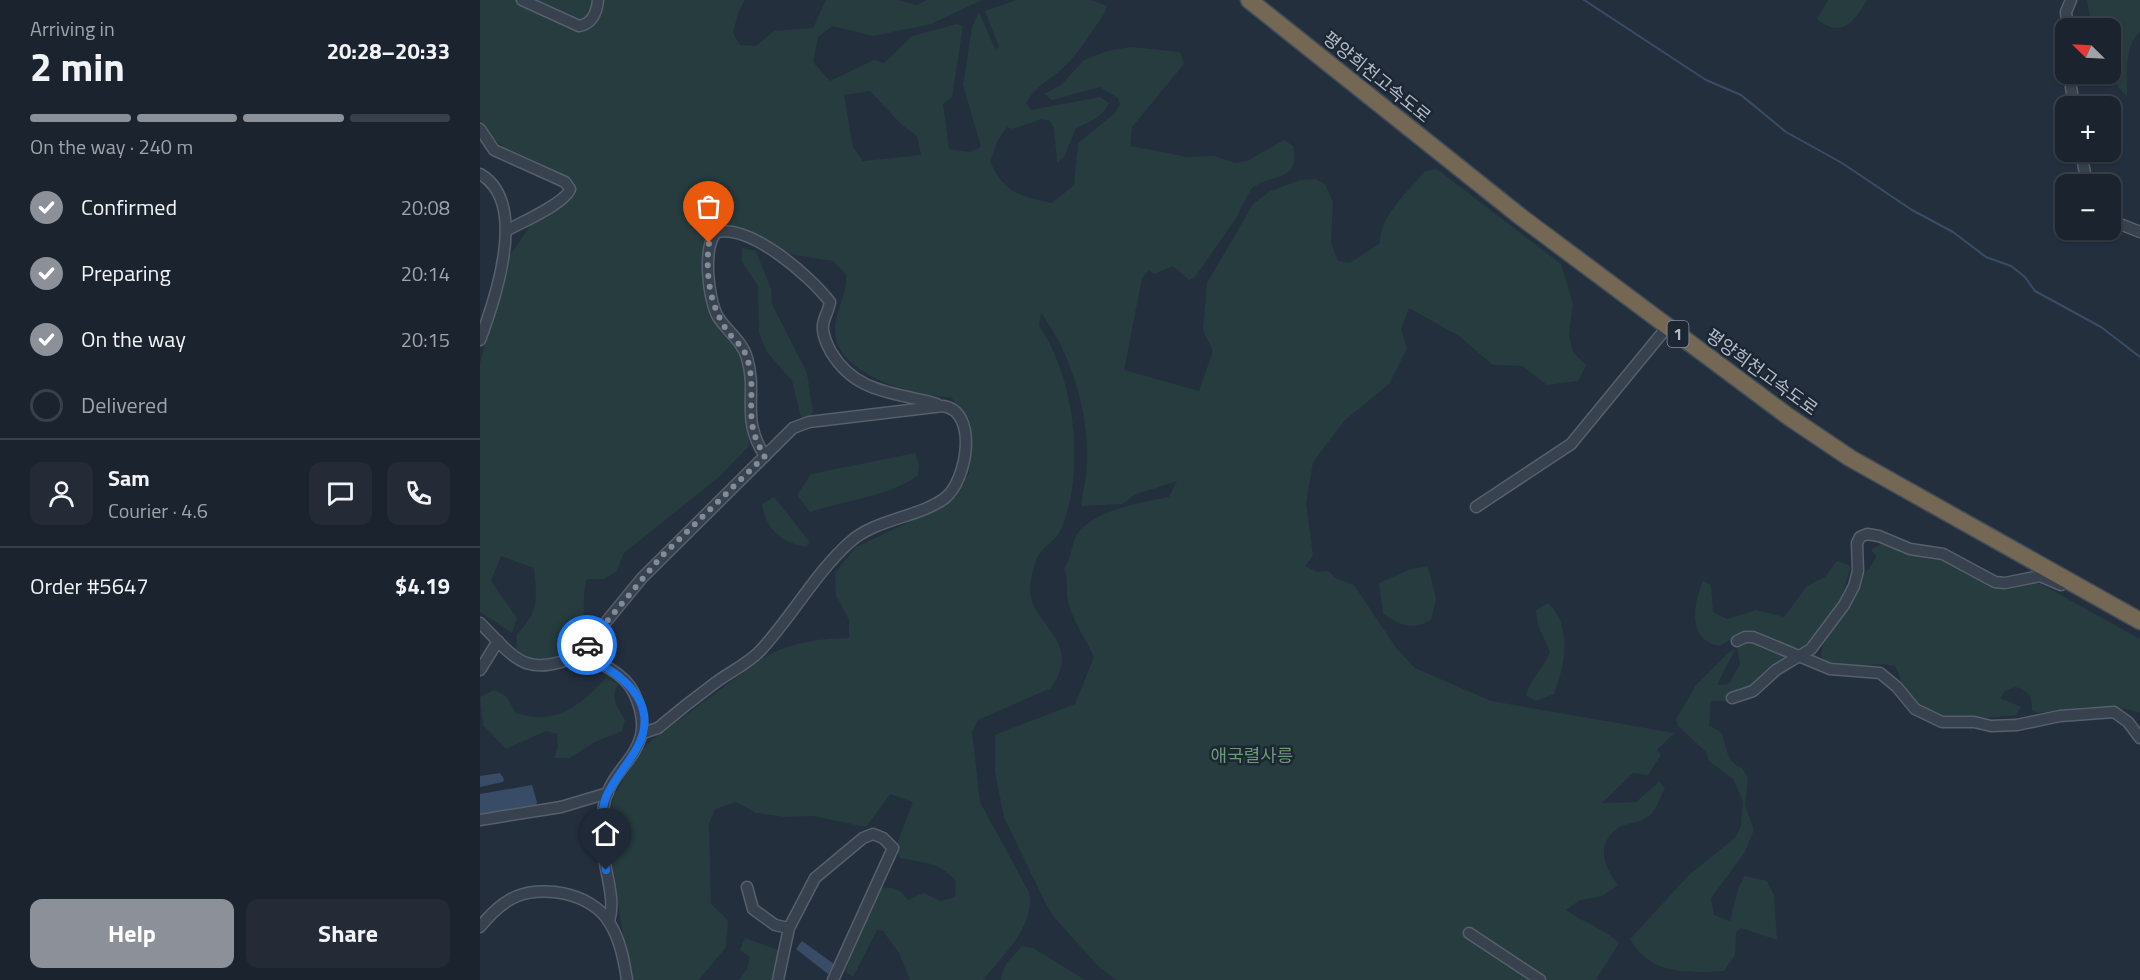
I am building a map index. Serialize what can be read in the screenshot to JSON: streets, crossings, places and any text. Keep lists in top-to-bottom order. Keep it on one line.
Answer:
{"streets":{"highway":["평양희천고속도로","1"]},"parks":["애국렬사릉"],"north":"top left","page":{"heading":["2 min","Arriving in","20:28–20:33"],"panel":["Sam","Courier · 4.6","Order #5647","$4.19"],"map_buttons":["+","−"],"bar":"On the way · 240 m","list":[["Confirmed","20:08"],["Preparing","20:14"],["On the way","20:15"],"Delivered"],"buttons":["Help","Share"]}}
